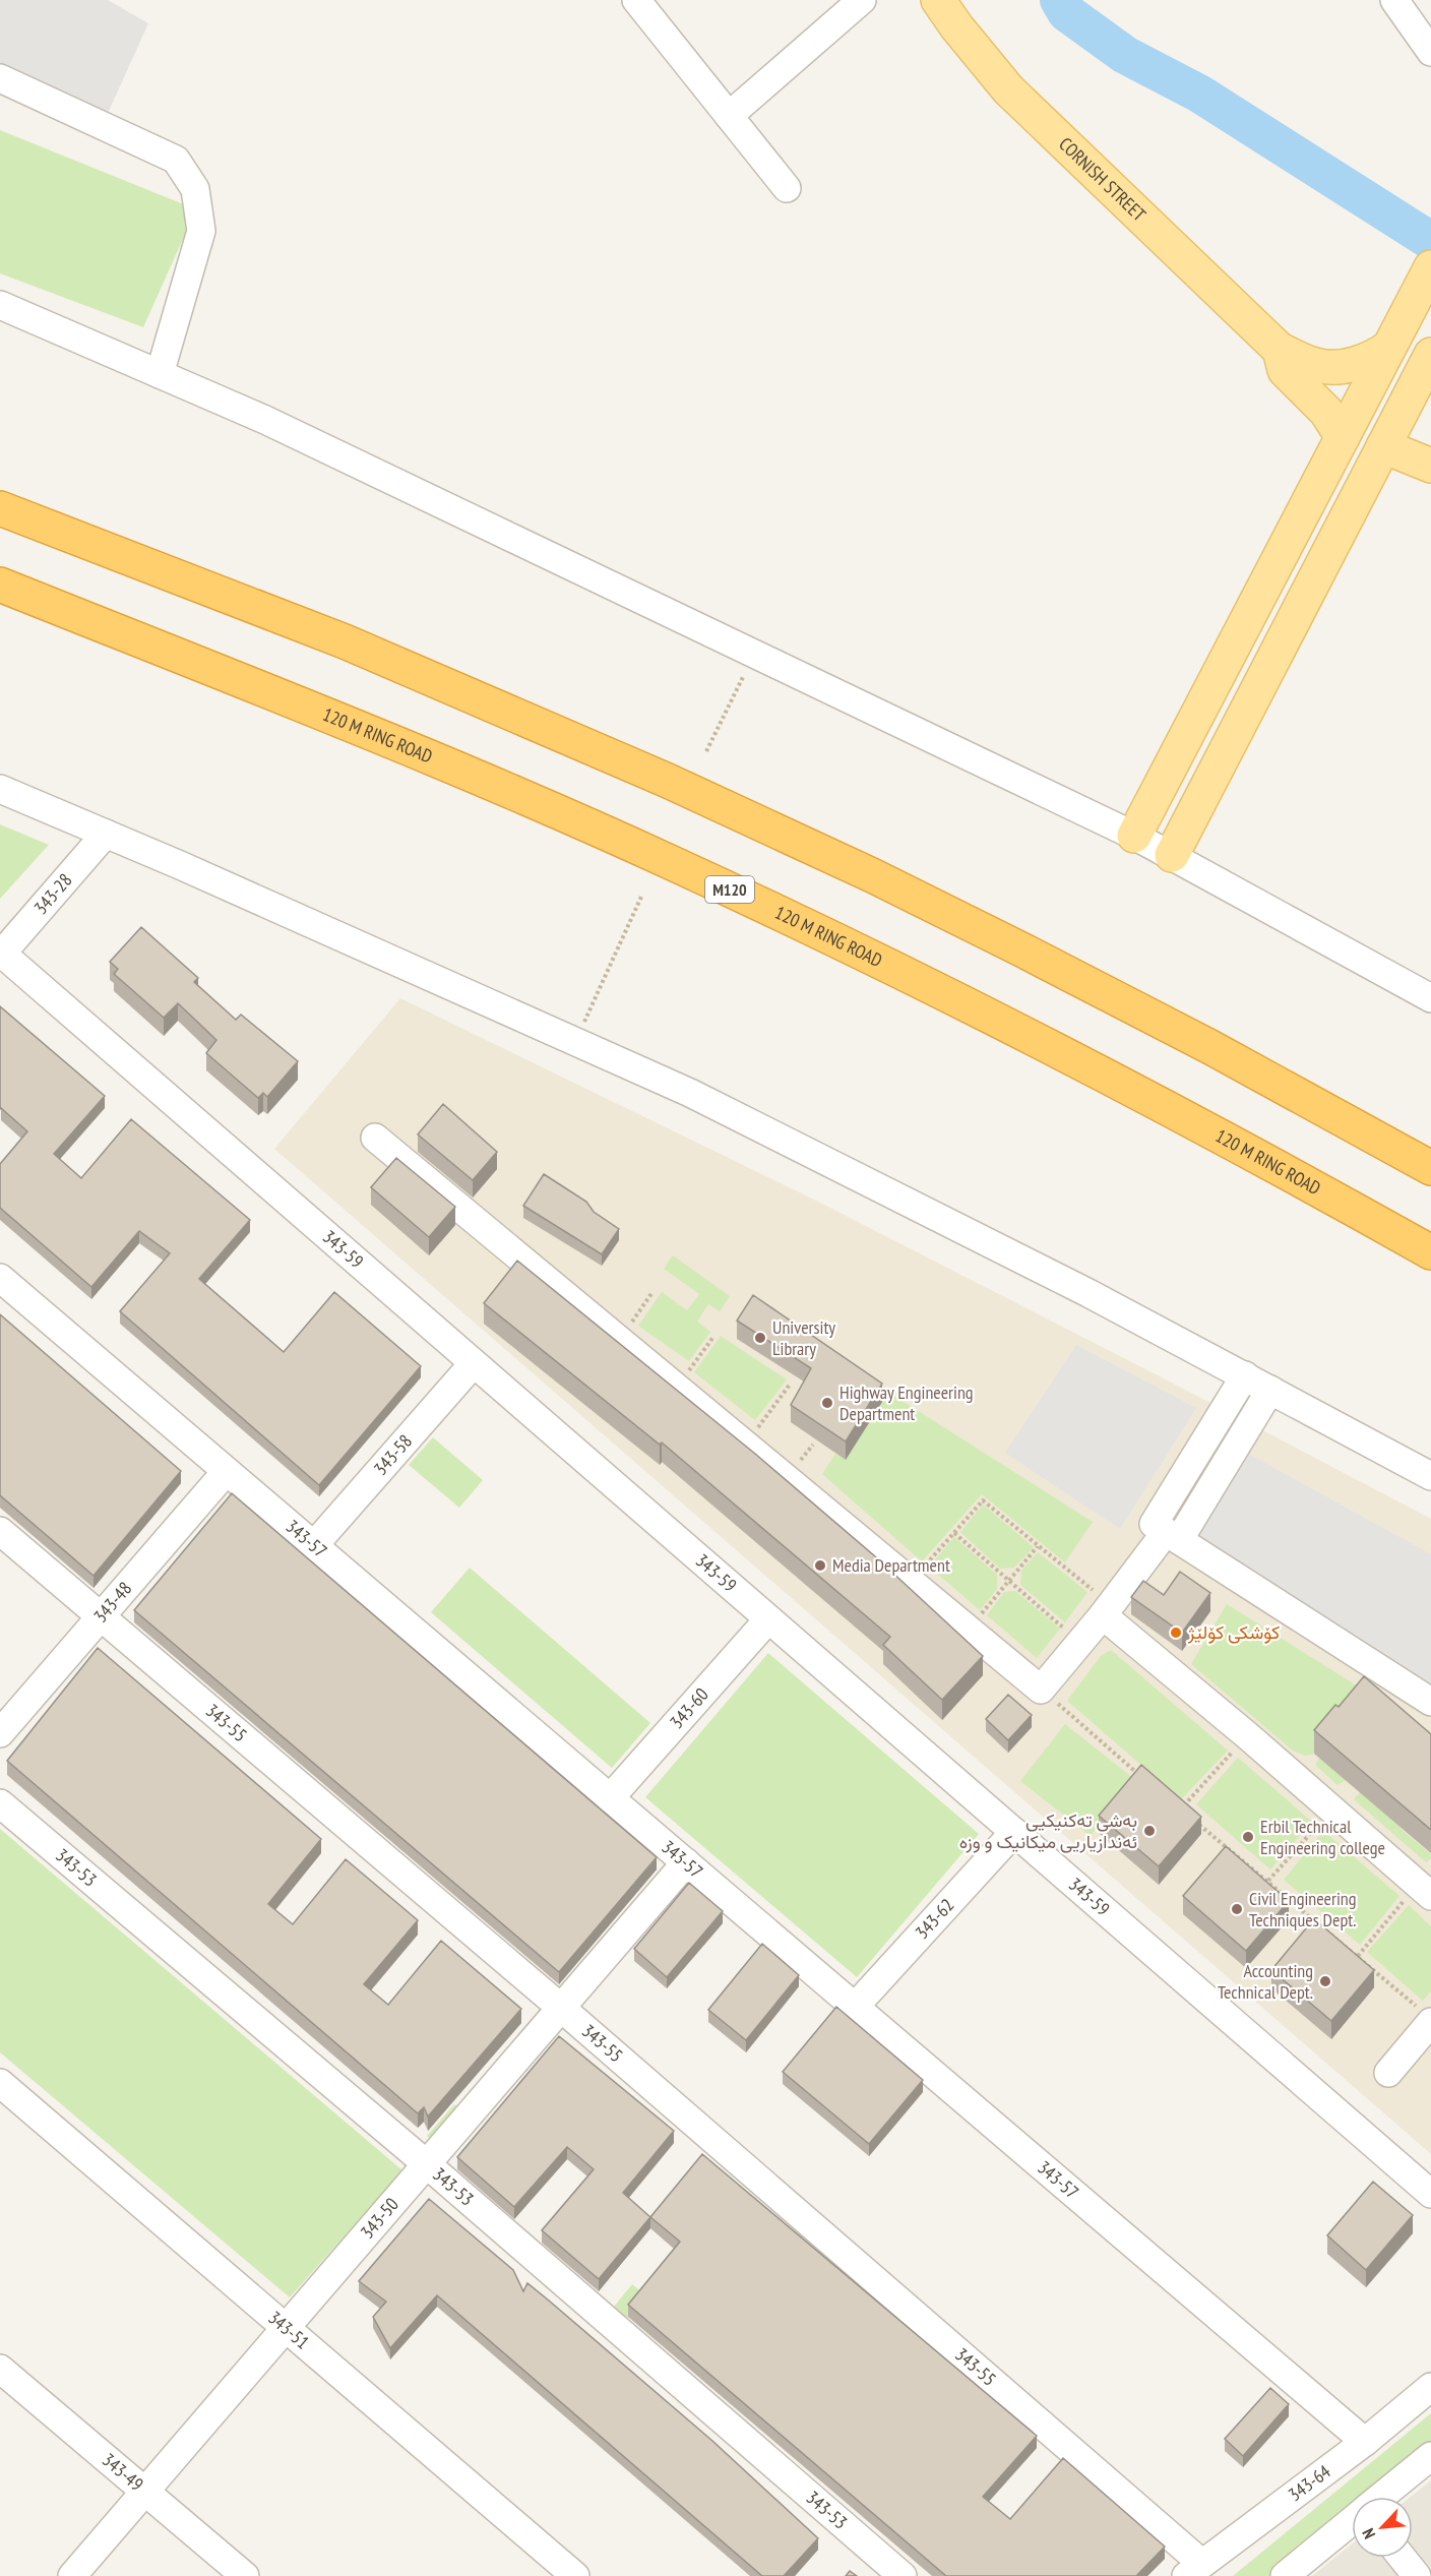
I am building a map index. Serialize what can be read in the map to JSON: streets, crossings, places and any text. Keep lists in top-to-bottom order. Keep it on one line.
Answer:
{"streets":{"highway":["120 M RING ROAD","M120"],"main road":["CORNISH STREET"],"street":["343-28","343-59","343-58","343-57","343-48","343-60","343-55","343-53","343-62","343-50","343-51","343-49","343-64"]},"crossings":[["343-28","343-59"],["343-59","343-58"],["343-59","343-60"],["343-59","343-62"],["343-58","343-57"],["343-57","343-48"],["343-57","343-60"],["343-57","343-62"],["343-57","343-50"],["343-57","343-64"],["343-48","343-55"],["343-55","343-50"],["343-55","343-64"],["343-53","343-50"],["343-50","343-51"],["343-50","343-49"]],"places":["University Library","Highway Engineering Department","Media Department","کۆشکی کۆلێژ","بەشی تەکنیکیی ئەندازیاریی میکانیک و وزە","Erbil Technical Engineering college","Civil Engineering Techniques Dept.","Accounting Technical Dept."],"north":"bottom left"}
